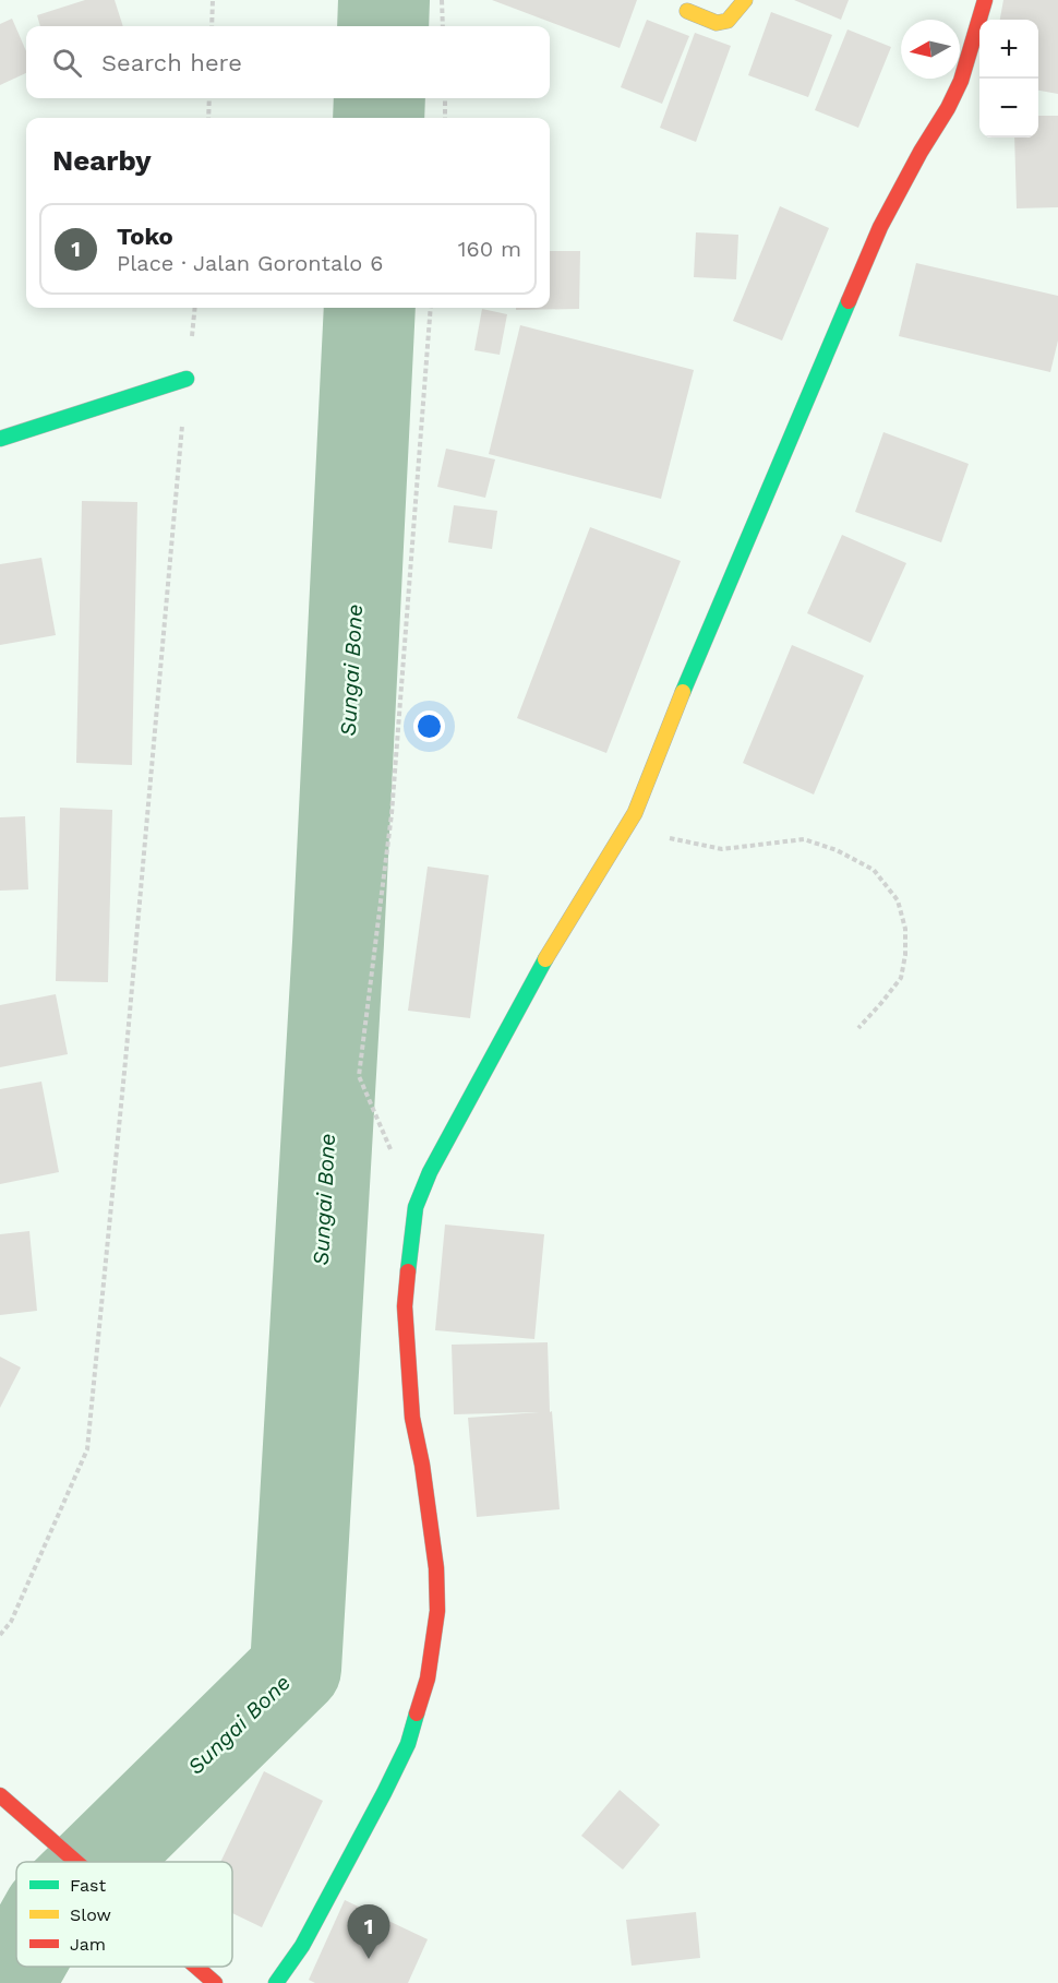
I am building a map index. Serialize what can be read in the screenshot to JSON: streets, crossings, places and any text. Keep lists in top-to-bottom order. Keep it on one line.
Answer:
{"water":["Sungai Bone"],"legend":["Fast","Slow","Jam"],"north":"left","page":{"map_buttons":["+","−"],"search":"Search here","heading":"Nearby","list":[{"mark":"1","name":"Toko","note":"Place · Jalan Gorontalo 6","value":"160 m"}],"pins":"1"}}
